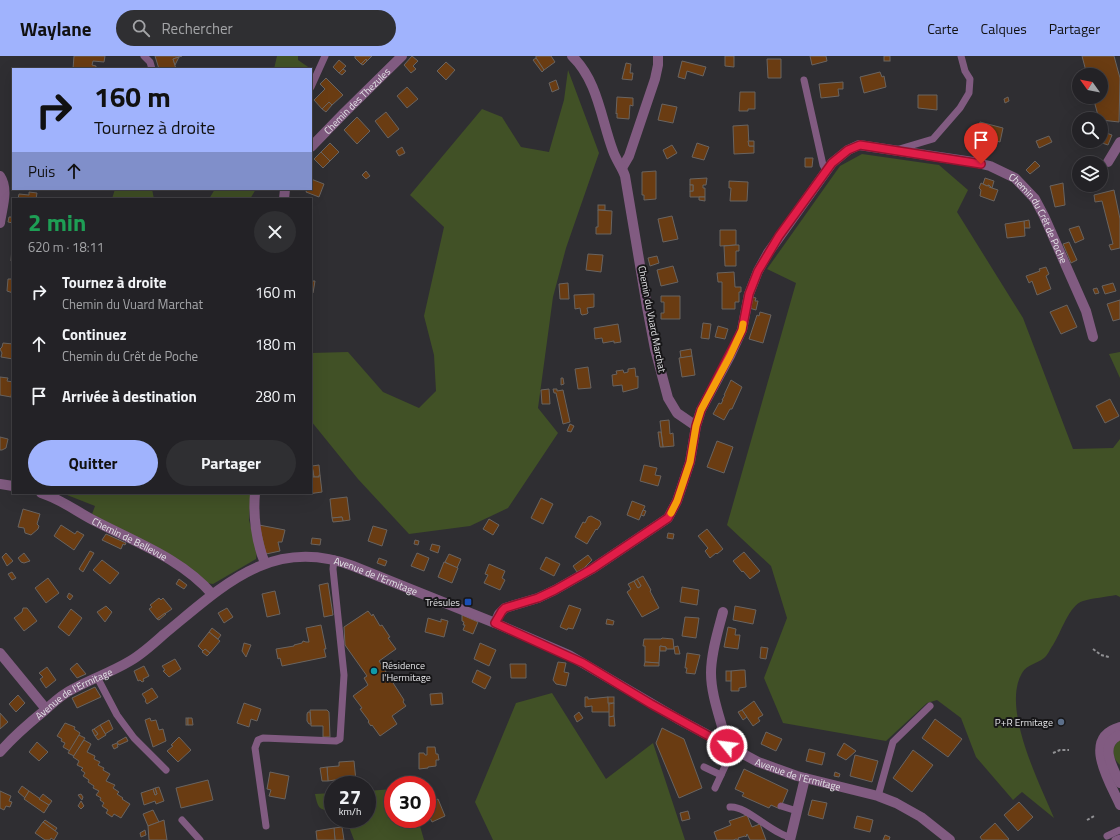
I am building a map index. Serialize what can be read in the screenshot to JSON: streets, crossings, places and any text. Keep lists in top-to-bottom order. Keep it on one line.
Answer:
{"streets":{"street":["Chemin des Thezules","Chemin du Crêt de Poche","Chemin du Vuard Marchat","Chemin de Bellevue","Avenue de l'Ermitage"]},"crossings":[["Chemin du Crêt de Poche","Chemin du Vuard Marchat"],["Chemin de Bellevue","Avenue de l'Ermitage"]],"places":{"transit":["Trésules"],"other":["Résidence l'Hermitage","P+R Ermitage"]},"north":"top left","page":{"header":"Waylane","search":"Rechercher","nav":["Carte","Calques","Partager"],"turn":["160 m","Tournez à droite"],"then":"Puis","heading":["2 min","620 m · 18:11"],"list":[{"name":"Tournez à droite","note":"Chemin du Vuard Marchat","value":"160 m"},{"name":"Continuez","note":"Chemin du Crêt de Poche","value":"180 m"},{"name":"Arrivée à destination","value":"280 m"}],"buttons":["Quitter","Partager"],"speed":"27 km/h","limit":"30"}}
